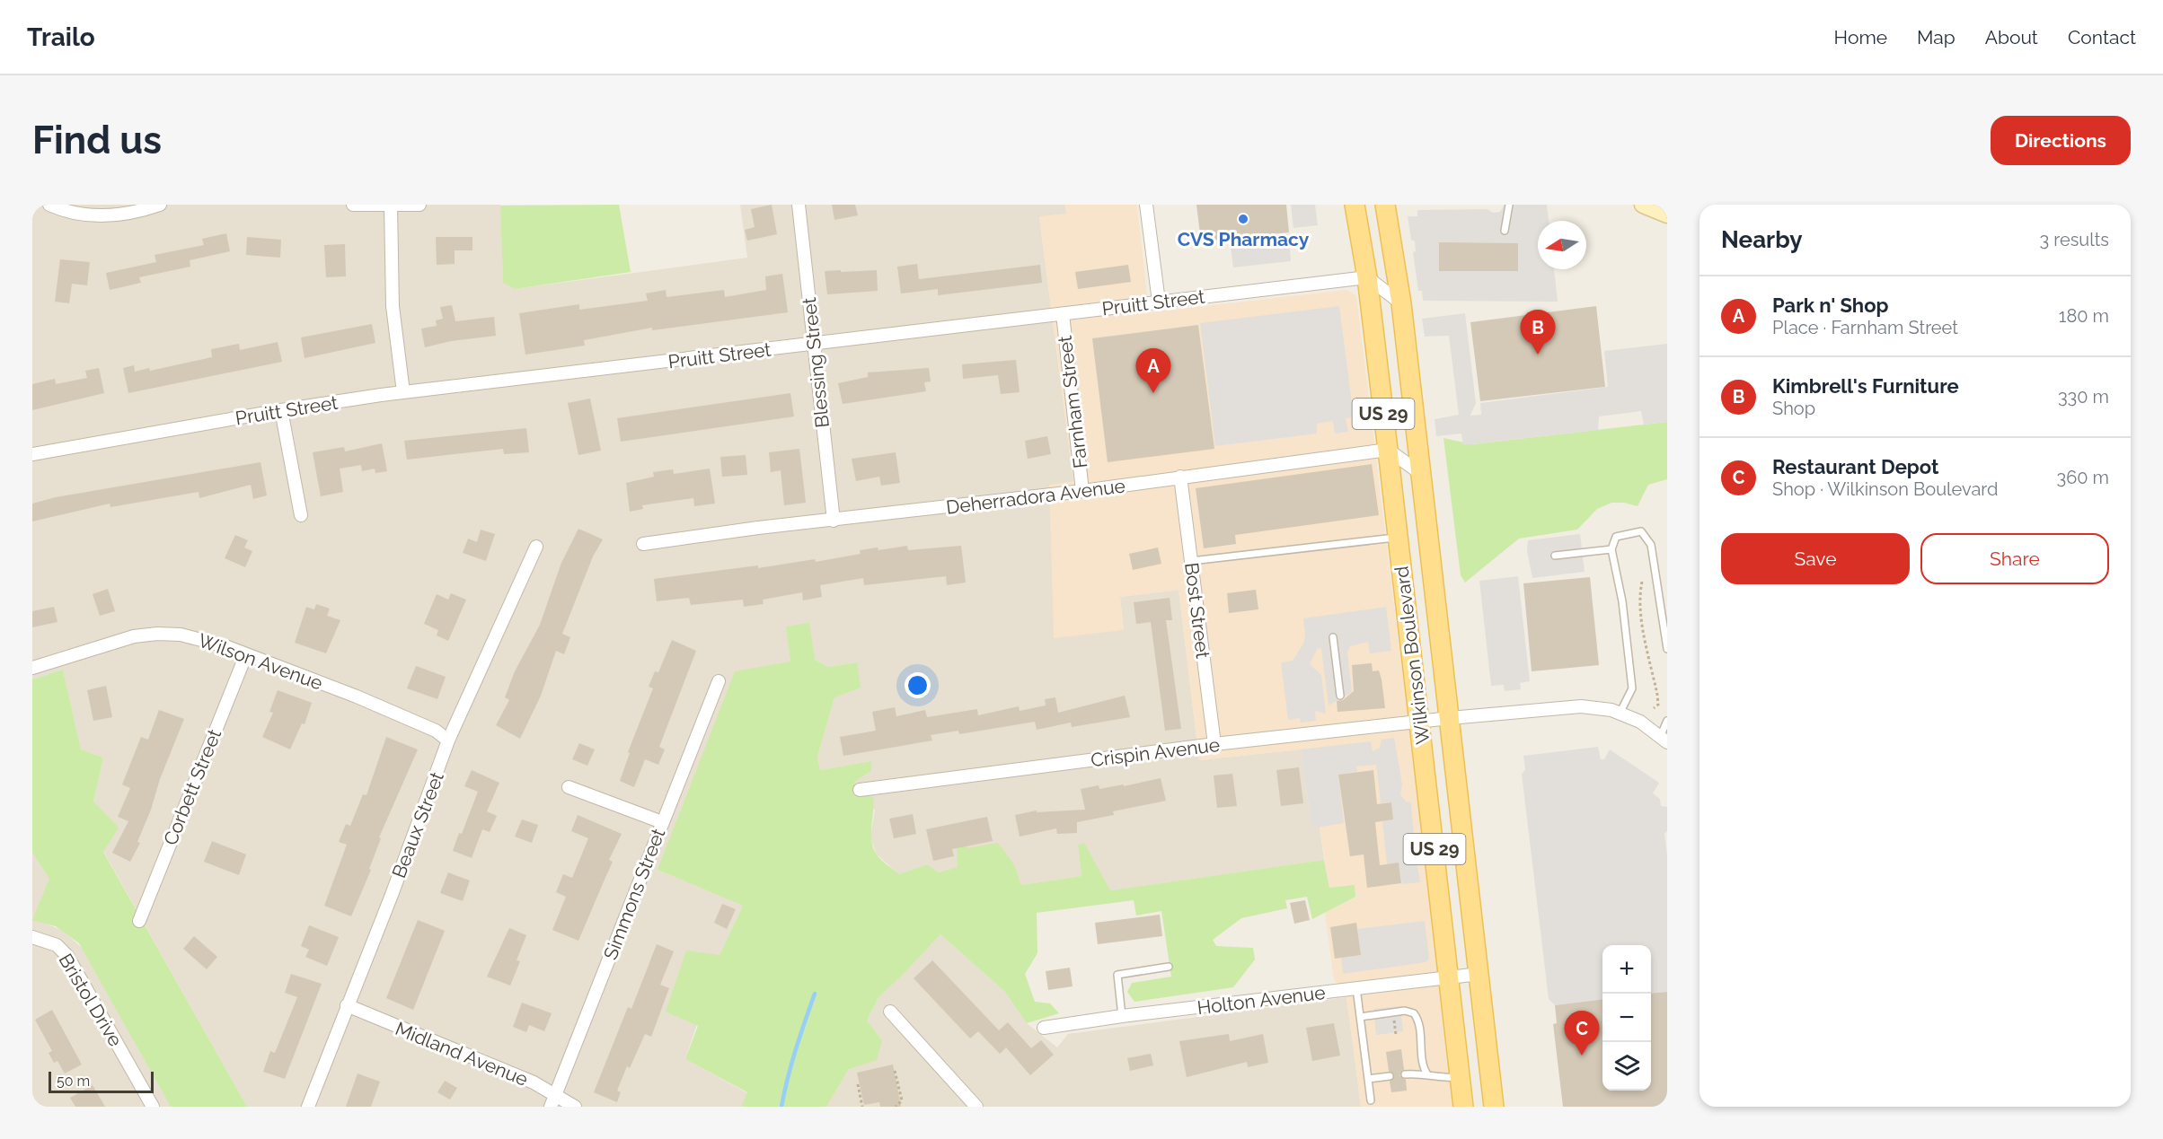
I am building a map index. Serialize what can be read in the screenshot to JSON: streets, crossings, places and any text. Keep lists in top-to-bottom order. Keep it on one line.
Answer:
{"streets":{"main road":["US 29","Wilkinson Boulevard"],"street":["Pruitt Street","Blessing Street","Farnham Street","Deherradora Avenue","Bost Street","Wilson Avenue","Crispin Avenue","Corbett Street","Beaux Street","Simmons Street","Bristol Drive","Holton Avenue","Midland Avenue"]},"crossings":[["Pruitt Street","Blessing Street"],["Pruitt Street","Farnham Street"],["Pruitt Street","Wilkinson Boulevard"],["Blessing Street","Deherradora Avenue"],["Farnham Street","Deherradora Avenue"],["Deherradora Avenue","Bost Street"],["Deherradora Avenue","Wilkinson Boulevard"],["Bost Street","Crispin Avenue"],["Wilkinson Boulevard","Crispin Avenue"],["Wilkinson Boulevard","Holton Avenue"],["Wilson Avenue","Corbett Street"],["Wilson Avenue","Beaux Street"],["Beaux Street","Midland Avenue"],["Simmons Street","Midland Avenue"]],"places":["CVS Pharmacy"],"scale_bar":"50 m","north":"left","page":{"header":"Trailo","nav":["Home","Map","About","Contact"],"buttons":["Directions",["Save","Share"]],"title":"Find us","heading":["Nearby","3 results"],"list":[{"mark":"A","name":"Park n' Shop","note":"Place · Farnham Street","value":"180 m"},{"mark":"B","name":"Kimbrell's Furniture","note":"Shop","value":"330 m"},{"mark":"C","name":"Restaurant Depot","note":"Shop · Wilkinson Boulevard","value":"360 m"}],"pins":["B","A","C"],"map_buttons":["+","−"],"scale":"50 m"}}
